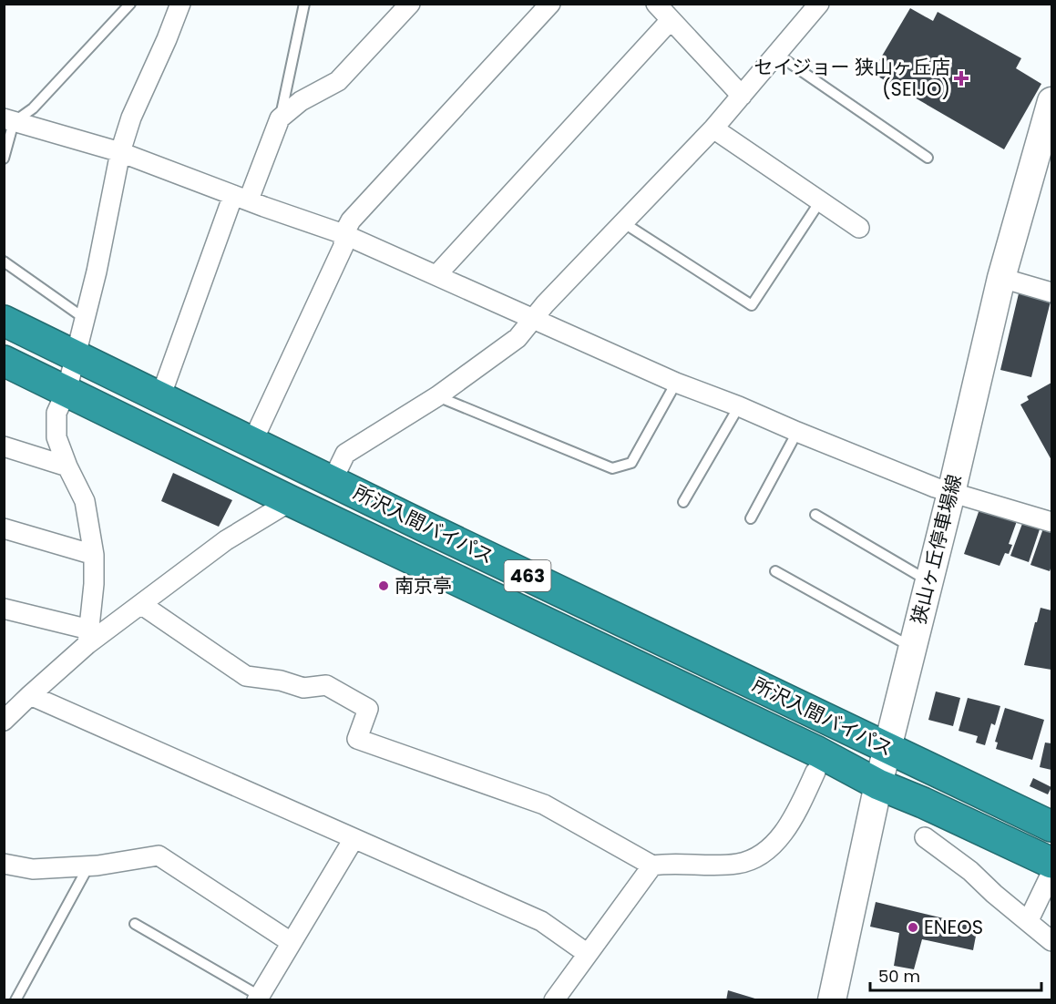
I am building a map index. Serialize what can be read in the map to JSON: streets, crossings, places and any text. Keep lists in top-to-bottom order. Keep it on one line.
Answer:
{"streets":{"highway":["所沢入間バイパス","463"],"main road":["狭山ヶ丘停車場線"]},"crossings":[["所沢入間バイパス","狭山ヶ丘停車場線"]],"places":{"health":["セイジョー 狭山ヶ丘店 (SEIJO)"],"other":["南京亭","ENEOS"]},"scale_bar":"50 m"}
